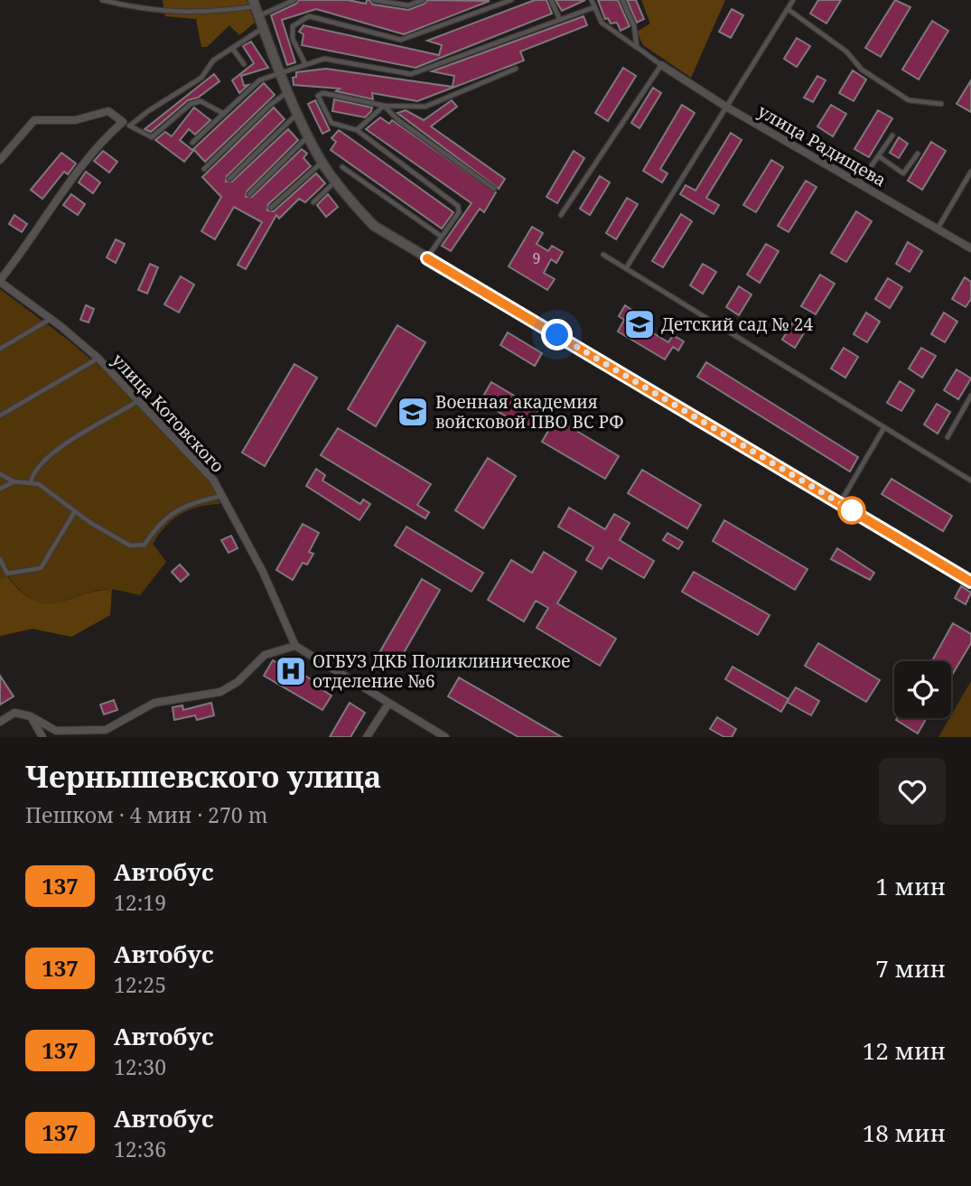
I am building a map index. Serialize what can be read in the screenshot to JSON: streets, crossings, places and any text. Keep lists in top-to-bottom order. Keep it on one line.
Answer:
{"streets":{"street":["улица Радищева","улица Котовского"]},"places":{"school or university":["Детский сад № 24","Военная академия войсковой ПВО ВС РФ"],"hospital":["ОГБУЗ ДКБ Поликлиническое отделение №6"]},"lines":["bus line 137"],"house_numbers":["9"],"page":{"heading":["Чернышевского улица","Пешком · 4 мин · 270 m"],"list":[{"mark":"137","name":"Автобус","note":"12:19","value":"1 мин"},{"mark":"137","name":"Автобус","note":"12:25","value":"7 мин"},{"mark":"137","name":"Автобус","note":"12:30","value":"12 мин"},{"mark":"137","name":"Автобус","note":"12:36","value":"18 мин"}]}}
